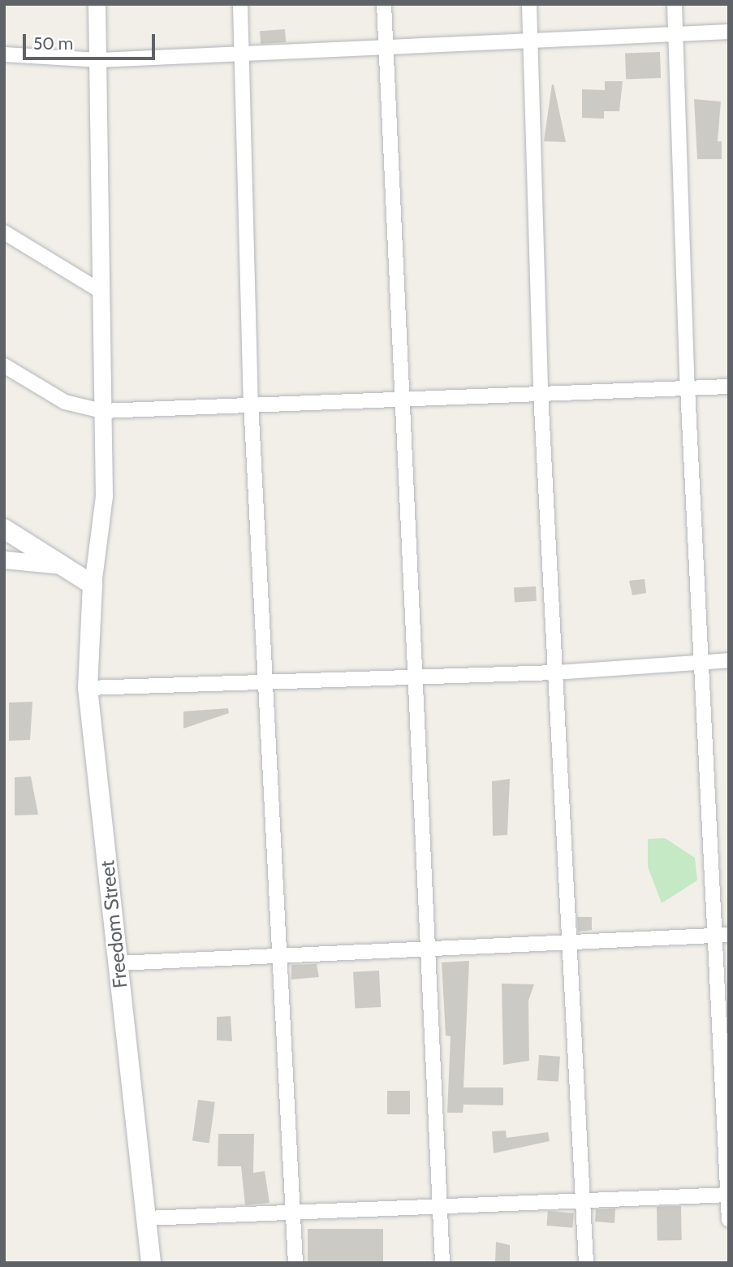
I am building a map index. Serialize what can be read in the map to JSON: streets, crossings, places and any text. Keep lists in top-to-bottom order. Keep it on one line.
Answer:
{"streets":{"main road":["Freedom Street"]},"scale_bar":"50 m"}
